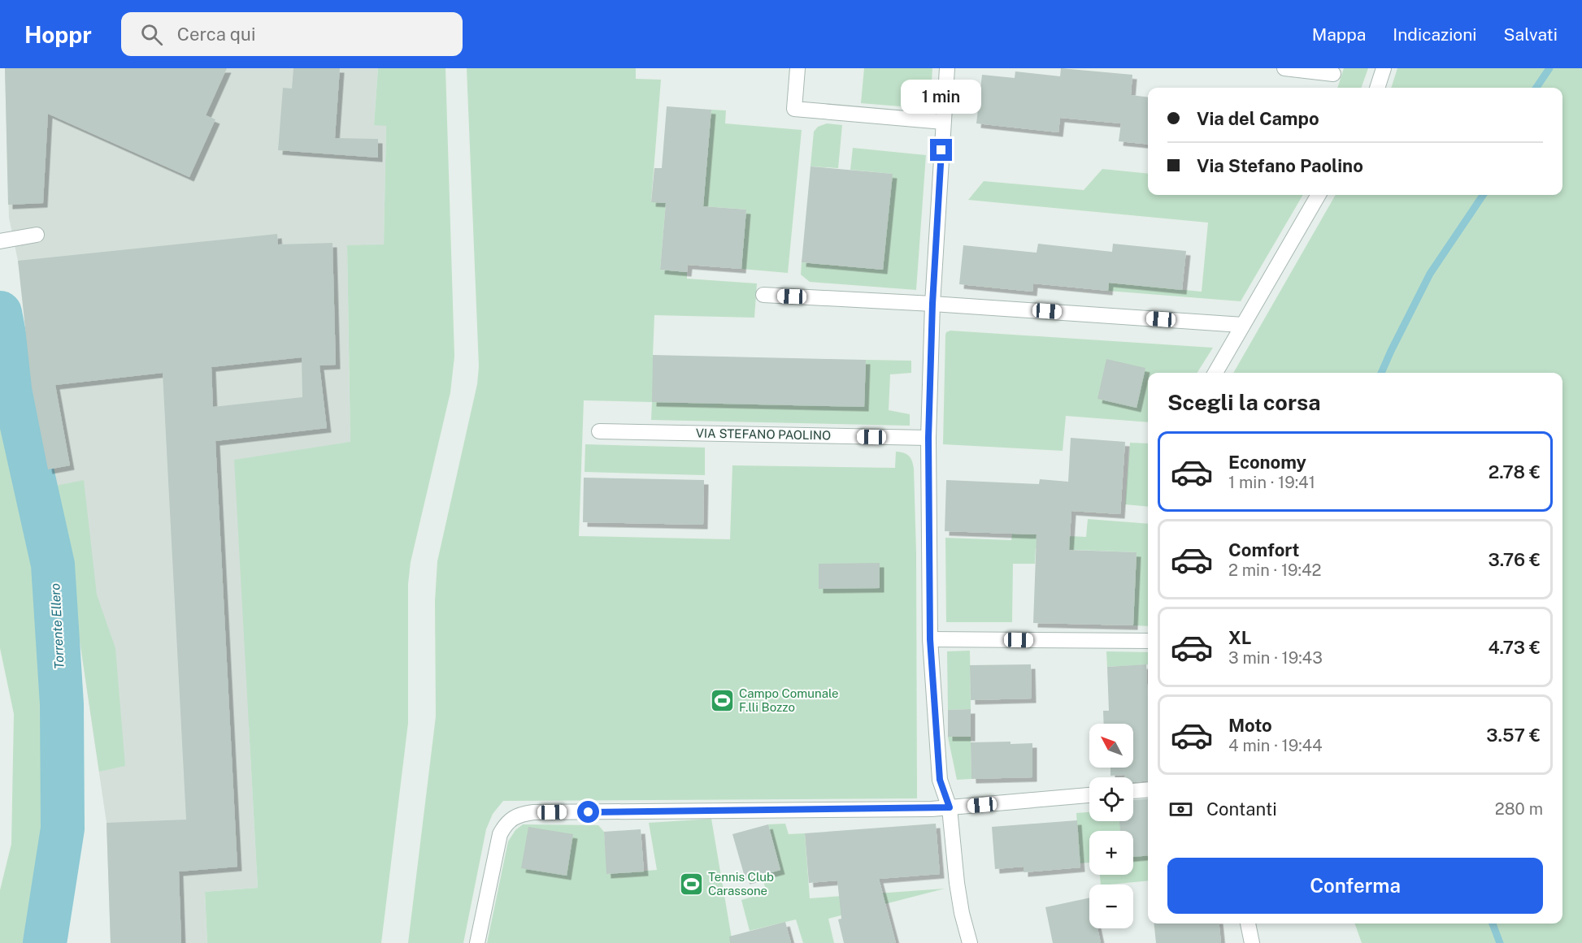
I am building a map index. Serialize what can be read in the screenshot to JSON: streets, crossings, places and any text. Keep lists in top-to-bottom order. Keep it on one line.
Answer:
{"streets":{"street":["VIA STEFANO PAOLINO"]},"water":["Torrente Ellero"],"places":{"sports":["Campo Comunale F.lli Bozzo","Tennis Club Carassone"]},"north":"top left","page":{"header":"Hoppr","search":"Cerca qui","nav":["Mappa","Indicazioni","Salvati"],"bubble":"1 min","banner":["Via del Campo","Via Stefano Paolino"],"heading":"Scegli la corsa","list":[{"name":"Economy","note":"1 min · 19:41","value":"2.78 €"},{"name":"Comfort","note":"2 min · 19:42","value":"3.76 €"},{"name":"XL","note":"3 min · 19:43","value":"4.73 €"},{"name":"Moto","note":"4 min · 19:44","value":"3.57 €"}],"map_buttons":["+","−"],"pay":["Contanti","280 m"],"buttons":"Conferma"}}
